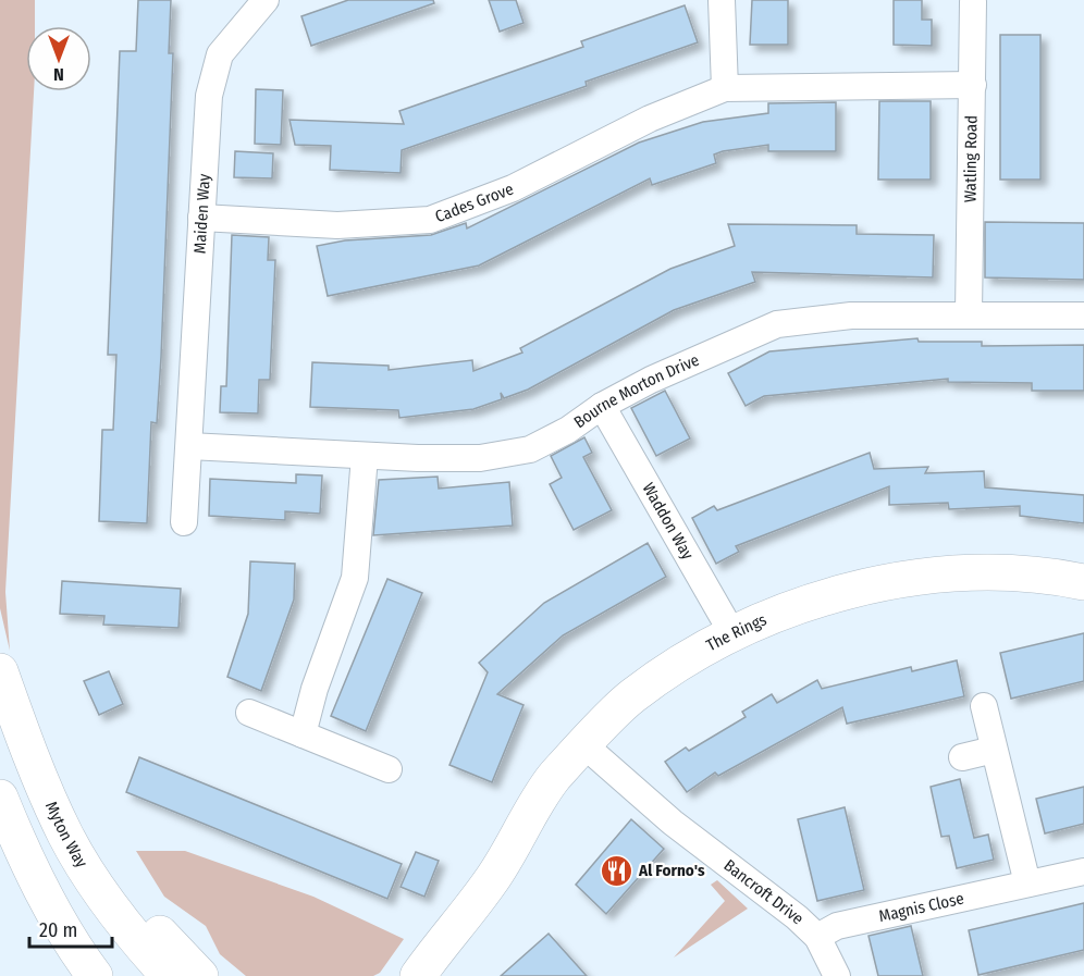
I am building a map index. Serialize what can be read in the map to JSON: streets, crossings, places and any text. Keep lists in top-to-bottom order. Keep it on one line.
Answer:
{"streets":{"street":["Watling Road","Cades Grove","Maiden Way","Bourne Morton Drive","Waddon Way","The Rings","Myton Way","Bancroft Drive","Magnis Close"]},"crossings":[["Watling Road","Cades Grove"],["Watling Road","Bourne Morton Drive"],["Cades Grove","Maiden Way"],["Maiden Way","Bourne Morton Drive"],["Bourne Morton Drive","Waddon Way"],["Waddon Way","The Rings"],["The Rings","Bancroft Drive"],["Bancroft Drive","Magnis Close"]],"places":{"restaurant":["Al Forno's"]},"scale_bar":"20 m","north":"bottom"}
